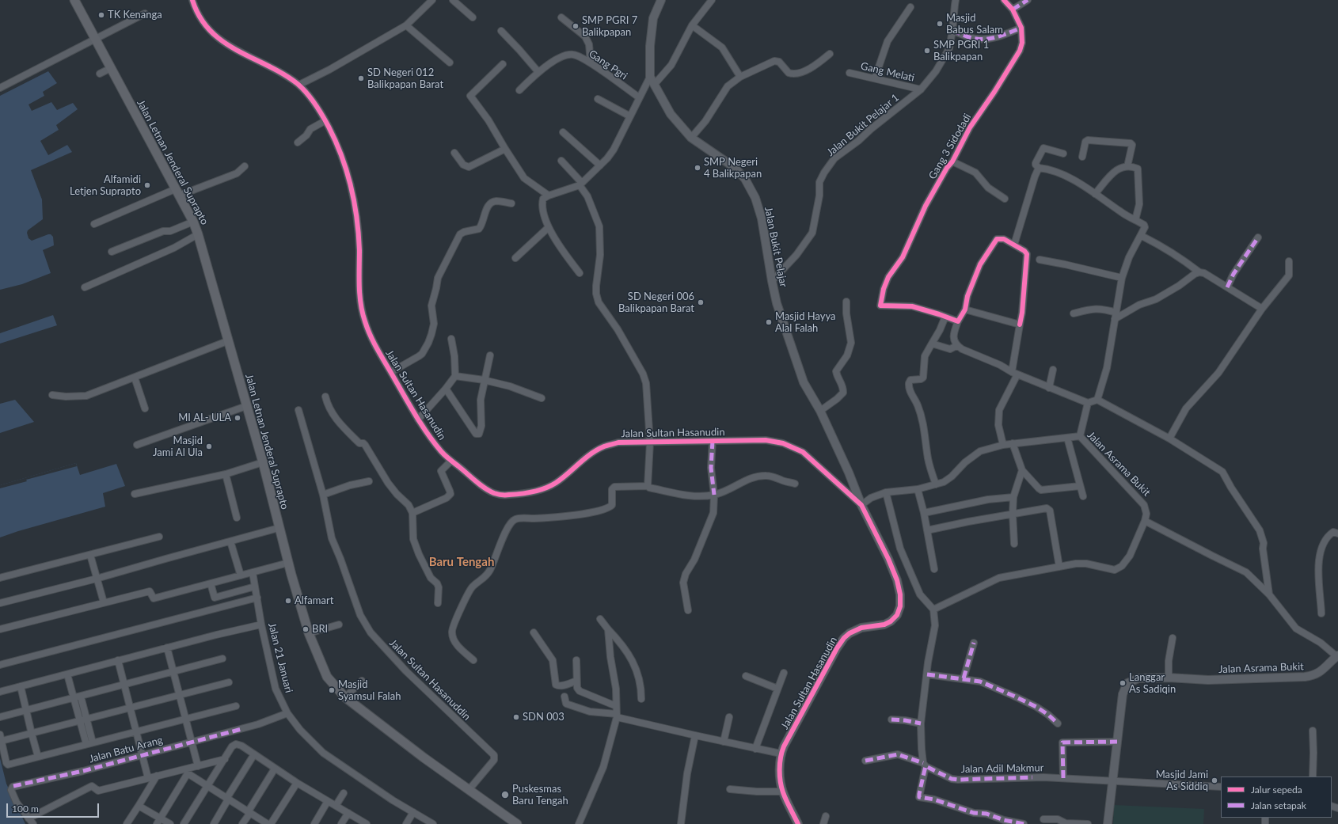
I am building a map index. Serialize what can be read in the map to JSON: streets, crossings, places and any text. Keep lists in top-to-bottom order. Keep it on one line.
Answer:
{"streets":{"main road":["Jalan Letnan Jenderal Suprapto"],"street":["Gang Pgri","Gang Melati","Jalan Bukit Pelajar 1","Gang 3 Sidodadi","Jalan Bukit Pelajar","Jalan Sultan Hasanudin","Jalan Asrama Bukit","Jalan 21 Januari","Jalan Sultan Hasanuddin","Jalan Batu Arang","Jalan Adil Makmur"]},"crossings":[["Gang Melati","Jalan Bukit Pelajar 1"],["Jalan Bukit Pelajar 1","Jalan Bukit Pelajar"],["Jalan Letnan Jenderal Suprapto","Jalan Sultan Hasanuddin"],["Jalan Bukit Pelajar","Jalan Sultan Hasanudin"],["Jalan Bukit Pelajar","Jalan Asrama Bukit"],["Jalan Sultan Hasanudin","Jalan Asrama Bukit"],["Jalan Asrama Bukit","Jalan Adil Makmur"],["Jalan 21 Januari","Jalan Batu Arang"]],"districts":["Baru Tengah"],"places":["TK Kenanga","Masjid Babus Salam","SMP PGRI 7 Balikpapan","SMP PGRI 1 Balikpapan","SD Negeri 012 Balikpapan Barat","SMP Negeri 4 Balikpapan","Alfamidi Letjen Suprapto","SD Negeri 006 Balikpapan Barat","Masjid Hayya Alal Falah","MI AL- ULA","Masjid Jami Al Ula","Alfamart","BRI","Langgar As Sadiqin","Masjid Syamsul Falah","SDN 003","Masjid Jami As Siddiq","Puskesmas Baru Tengah"],"legend":["Jalur sepeda","Jalan setapak"],"scale_bar":"100 m"}
